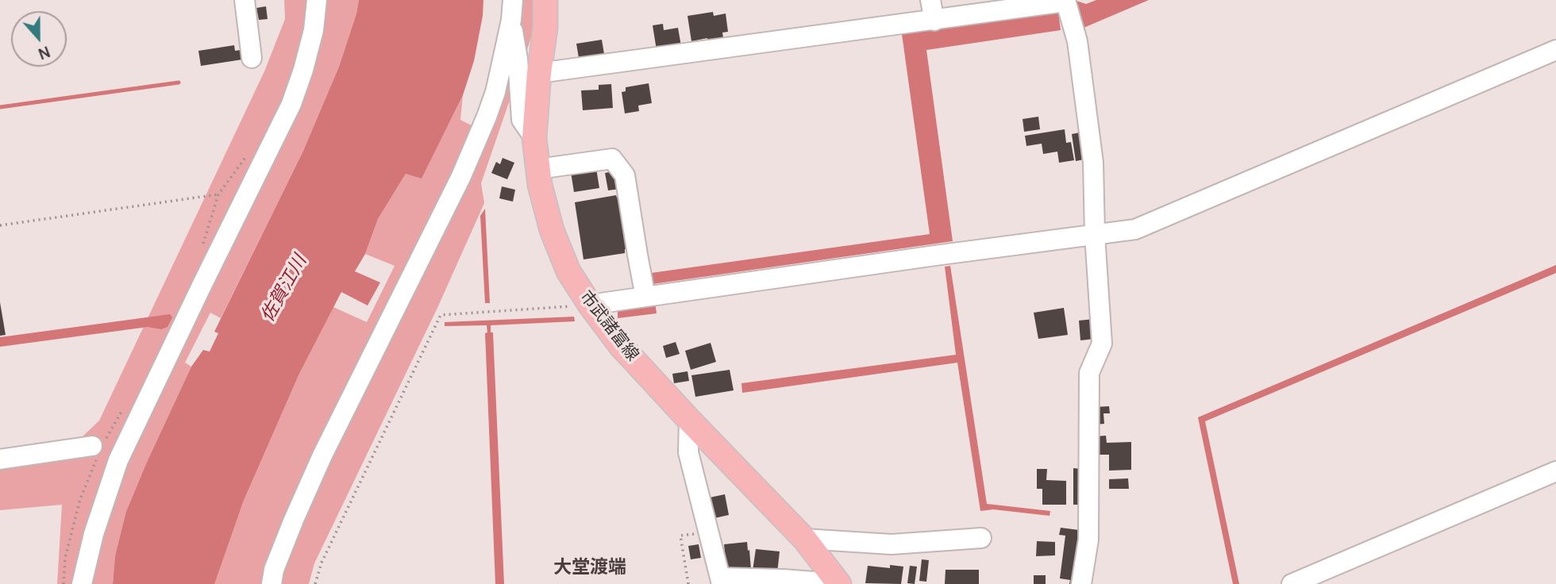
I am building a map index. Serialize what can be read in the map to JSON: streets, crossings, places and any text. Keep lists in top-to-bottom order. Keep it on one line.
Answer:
{"streets":{"main road":["市武諸富線"]},"districts":["大堂渡端"],"water":["佐賀江川"],"north":"bottom"}
